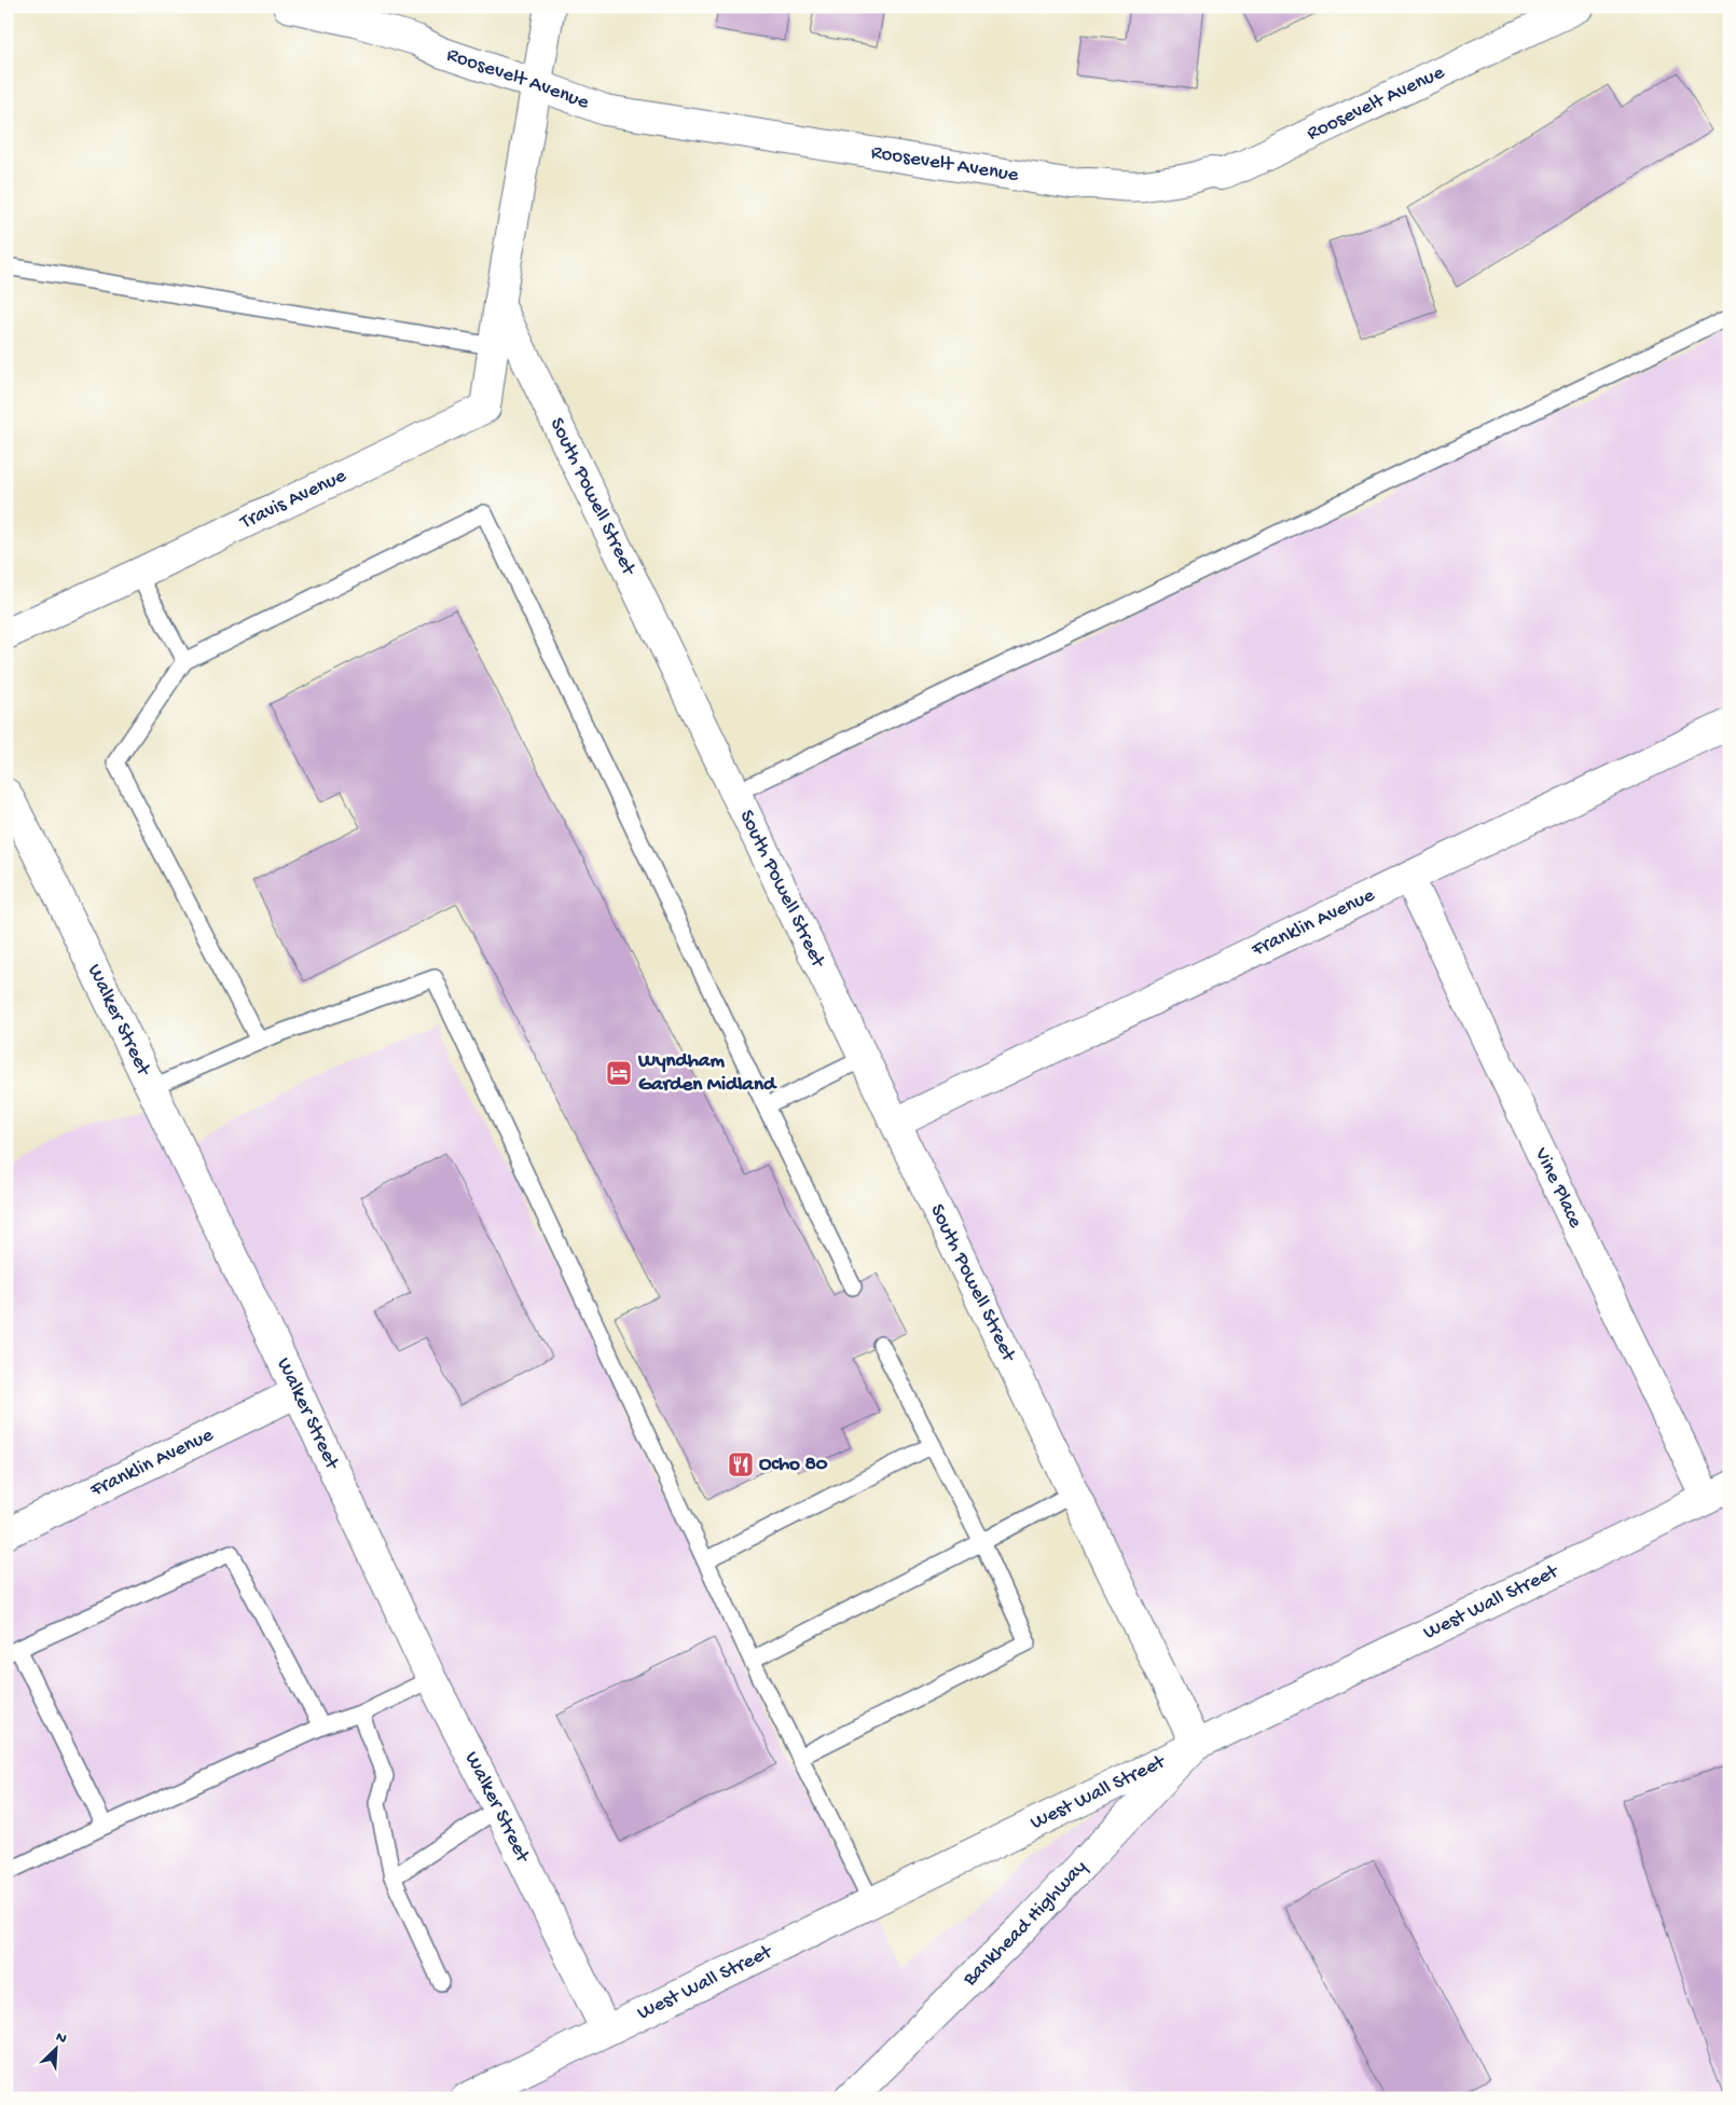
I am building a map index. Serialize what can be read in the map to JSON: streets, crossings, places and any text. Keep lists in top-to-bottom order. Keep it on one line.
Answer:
{"streets":{"street":["Roosevelt Avenue","South Powell Street","Travis Avenue","Franklin Avenue","Walker Street","Vine Place","West Wall Street","Bankhead Highway"]},"crossings":[["South Powell Street","Travis Avenue"],["South Powell Street","Franklin Avenue"],["South Powell Street","West Wall Street"],["South Powell Street","Bankhead Highway"],["Franklin Avenue","Walker Street"],["Franklin Avenue","Vine Place"],["Walker Street","West Wall Street"],["Vine Place","West Wall Street"],["West Wall Street","Bankhead Highway"]],"places":{"hotel":["Wyndham Garden Midland"],"restaurant":["Ocho 80"]},"north":"top right"}
